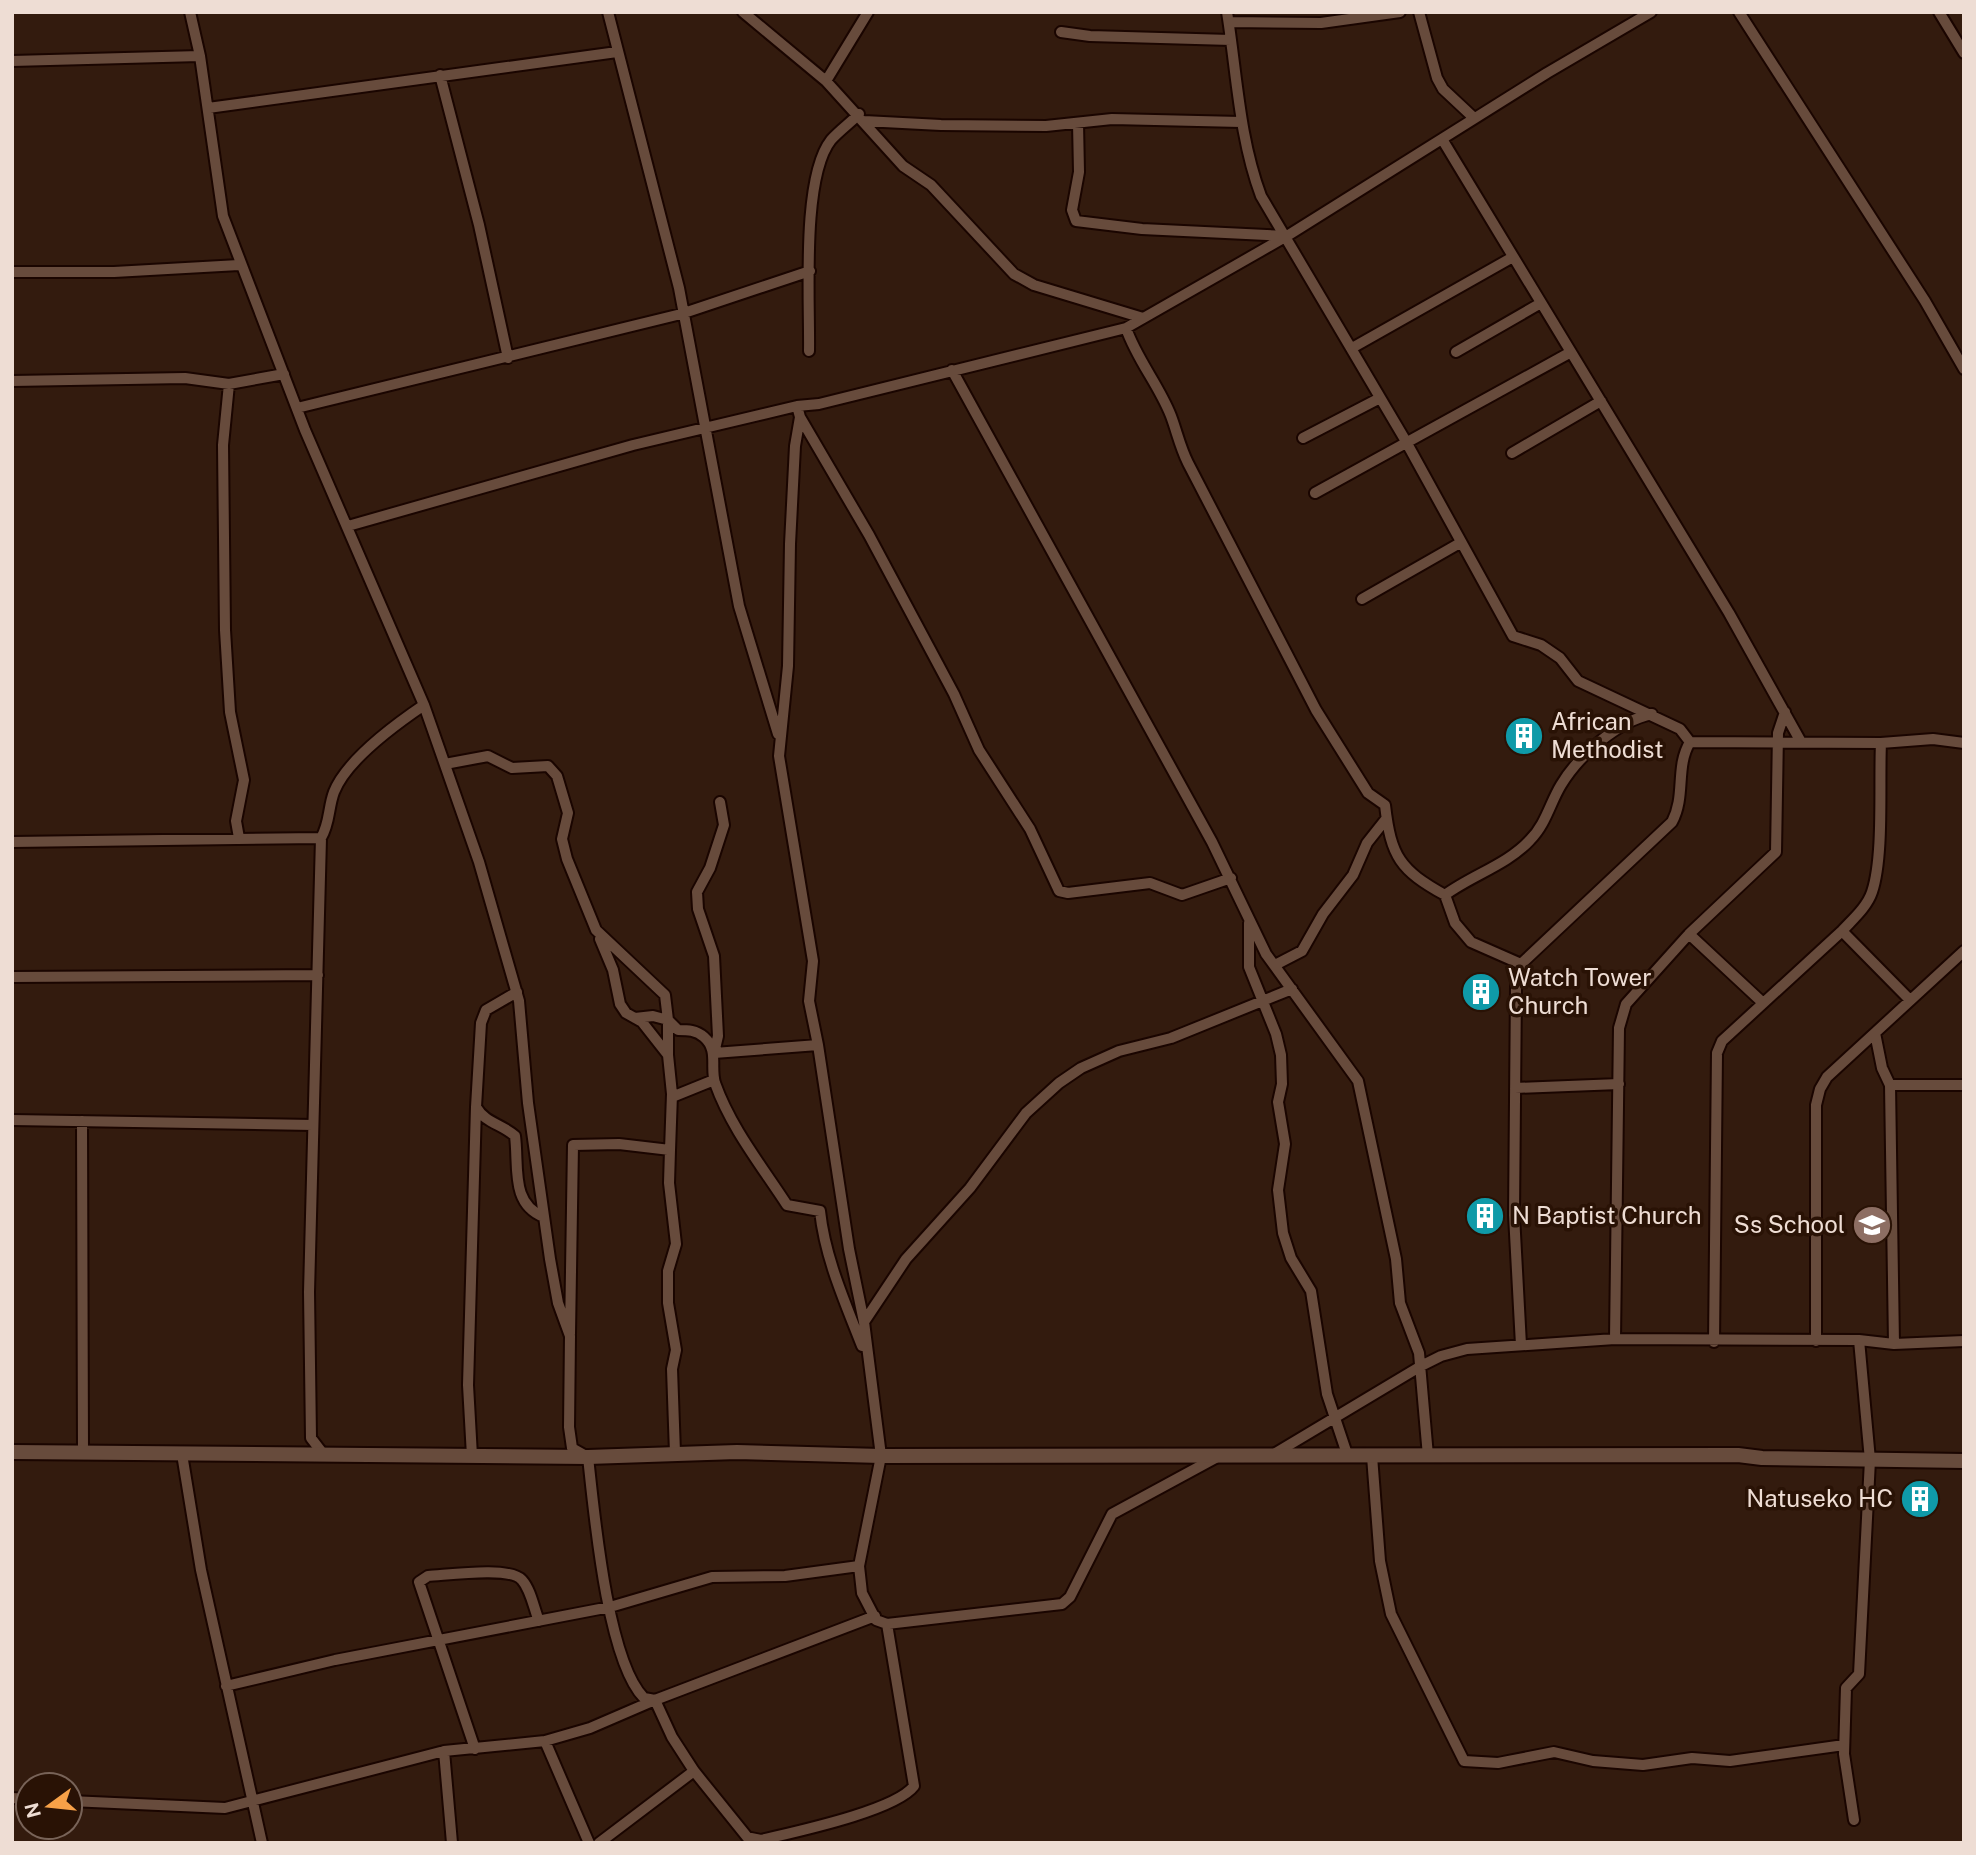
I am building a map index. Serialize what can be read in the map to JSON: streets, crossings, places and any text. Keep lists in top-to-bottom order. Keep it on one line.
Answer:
{"places":{"building":["African Methodist","Watch Tower Church","N Baptist Church","Natuseko HC"],"school or university":["Ss School"]},"north":"left"}
